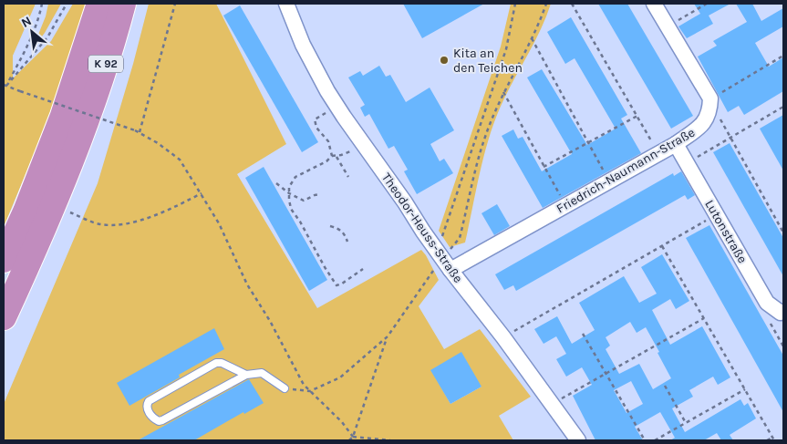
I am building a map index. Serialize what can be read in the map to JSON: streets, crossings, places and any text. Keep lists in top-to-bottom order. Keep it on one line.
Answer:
{"streets":{"highway":["K 92"],"street":["Friedrich-Naumann-Straße","Theodor-Heuss-Straße","Lutonstraße"]},"crossings":[["Friedrich-Naumann-Straße","Theodor-Heuss-Straße"],["Friedrich-Naumann-Straße","Lutonstraße"]],"places":["Kita an den Teichen"],"north":"top left"}
